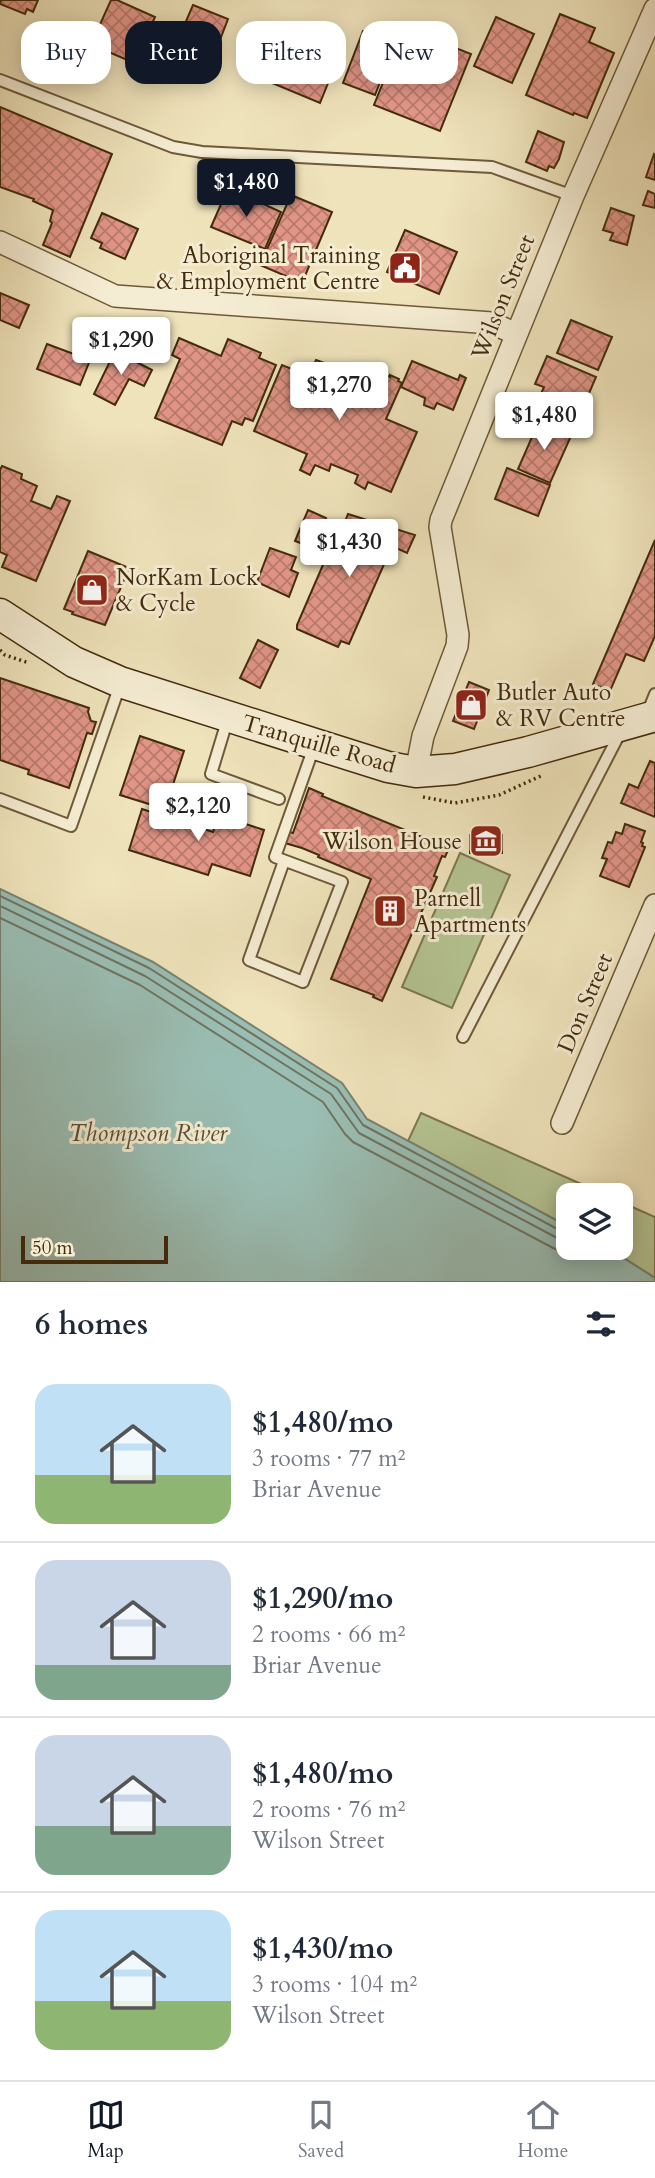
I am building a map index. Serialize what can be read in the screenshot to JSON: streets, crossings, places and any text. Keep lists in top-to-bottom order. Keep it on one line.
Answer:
{"streets":{"main road":["Tranquille Road"],"street":["Wilson Street","Don Street"]},"crossings":[["Wilson Street","Tranquille Road"]],"water":["Thompson River"],"places":{"public building":["Aboriginal Training & Employment Centre"],"shop":["NorKam Lock & Cycle","Butler Auto & RV Centre"],"museum":["Wilson House"],"building":["Parnell Apartments"]},"scale_bar":"50 m","page":{"chip":["Buy","Rent","Filters","New"],"price":["$1,480","$1,290","$1,270","$1,480","$1,430","$2,120"],"scale":"50 m","heading":"6 homes","list":[{"name":"$1,480/mo","note":"3 rooms · 77 m² · Briar Avenue"},{"name":"$1,290/mo","note":"2 rooms · 66 m² · Briar Avenue"},{"name":"$1,480/mo","note":"2 rooms · 76 m² · Wilson Street"},{"name":"$1,430/mo","note":"3 rooms · 104 m² · Wilson Street"}],"tabs":["Map","Saved","Home"]}}
